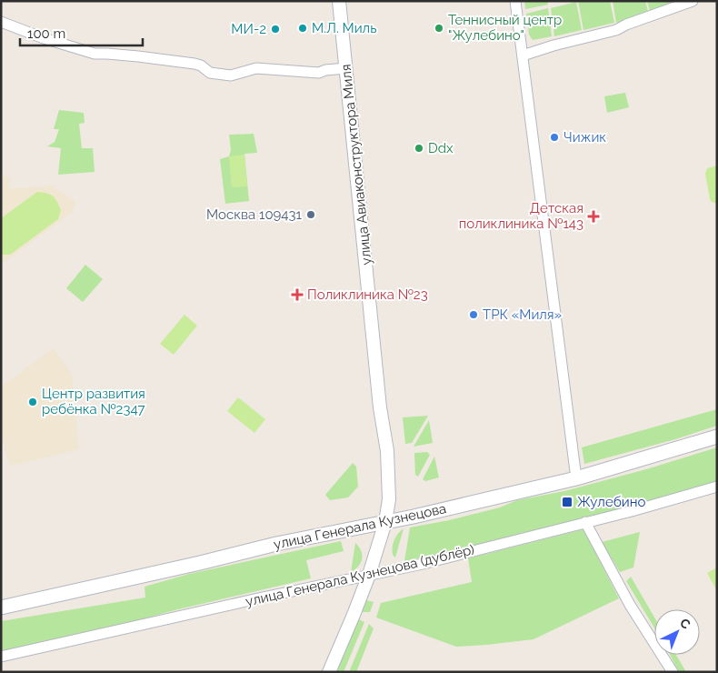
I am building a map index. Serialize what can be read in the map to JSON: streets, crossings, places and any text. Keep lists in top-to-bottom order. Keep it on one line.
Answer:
{"streets":{"main road":["улица Генерала Кузнецова"],"street":["улица Авиаконструктора Миля","улица Генерала Кузнецова (дублёр)"]},"crossings":[["улица Авиаконструктора Миля","улица Генерала Кузнецова"],["улица Авиаконструктора Миля","улица Генерала Кузнецова (дублёр)"]],"places":{"other":["М.Л. Миль","Теннисный центр \"Жулебино\"","МИ-2","Чижик","Ddx","Москва 109431","ТРК «Миля»","Центр развития ребёнка №2347"],"health":["Детская поликлиника №143","Поликлиника №23"],"transit":["Жулебино"]},"scale_bar":"100 m","north":"top right"}
